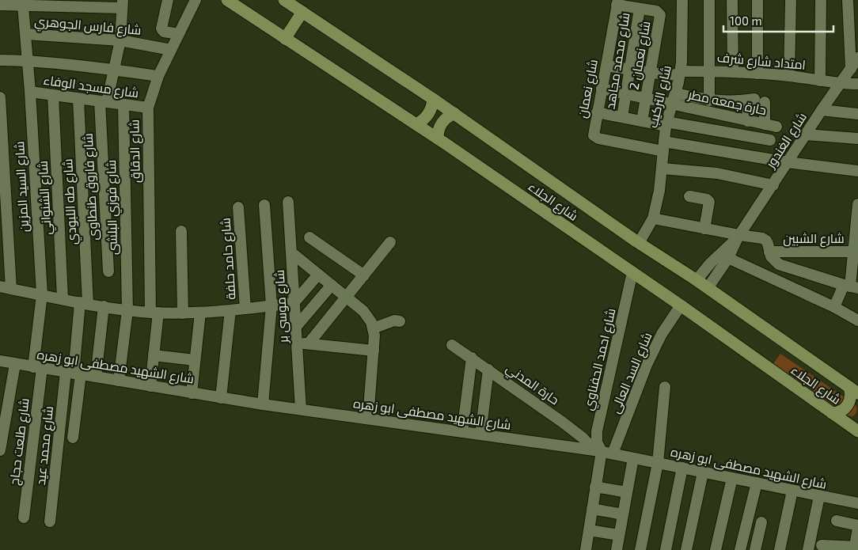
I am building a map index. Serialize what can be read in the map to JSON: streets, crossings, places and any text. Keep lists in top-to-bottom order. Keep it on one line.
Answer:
{"streets":{"main road":["شارع الجلاء"],"street":["شارع فارس الجوهري","شارع نعمان 2","شارع محمد مجاهد","امتداد شارع شرف","شارع مسجد الوفاء","شارع نعمان","شارع التركيب","حارة جمعه مطر","شارع الغندور","شارع الدقاق","شارع السيد المزين","شارع فاروق طنطاوى","شارع الشنواني","شارع طه اللبودي","شارع فوزي البلشى","شارع الشبين","شارع حامد حلفة","شارع موسى بر","شارع احمد الحفناوي","شارع الشهيد مصطفى ابو زهره","شارع السد العالى","حارة المدني","شارع طلعت حجاج","شارع محمد عيد"]},"crossings":[["شارع فارس الجوهري","شارع الدقاق"],["شارع فارس الجوهري","شارع السيد المزين"],["شارع فارس الجوهري","شارع فاروق طنطاوى"],["شارع نعمان 2","شارع محمد مجاهد"],["شارع نعمان 2","امتداد شارع شرف"],["شارع نعمان 2","شارع نعمان"],["شارع نعمان 2","حارة جمعه مطر"],["شارع محمد مجاهد","امتداد شارع شرف"],["شارع محمد مجاهد","حارة جمعه مطر"],["امتداد شارع شرف","شارع نعمان"],["امتداد شارع شرف","شارع التركيب"],["امتداد شارع شرف","شارع الغندور"],["شارع مسجد الوفاء","شارع الدقاق"],["شارع مسجد الوفاء","شارع السيد المزين"],["شارع مسجد الوفاء","شارع فاروق طنطاوى"],["شارع مسجد الوفاء","شارع الشنواني"],["شارع مسجد الوفاء","شارع طه اللبودي"],["شارع مسجد الوفاء","شارع فوزي البلشى"],["شارع نعمان","شارع التركيب"],["شارع نعمان","حارة جمعه مطر"],["شارع التركيب","حارة جمعه مطر"],["شارع التركيب","شارع الجلاء"],["شارع الغندور","شارع الجلاء"],["شارع الدقاق","شارع الشهيد مصطفى ابو زهره"],["شارع السيد المزين","شارع الشهيد مصطفى ابو زهره"],["شارع السيد المزين","شارع طلعت حجاج"],["شارع الجلاء","شارع احمد الحفناوي"],["شارع الجلاء","شارع السد العالى"],["شارع طه اللبودي","شارع الشهيد مصطفى ابو زهره"],["شارع طه اللبودي","شارع محمد عيد"],["شارع فوزي البلشى","شارع الشهيد مصطفى ابو زهره"],["شارع موسى بر","شارع الشهيد مصطفى ابو زهره"],["شارع احمد الحفناوي","شارع الشهيد مصطفى ابو زهره"],["شارع احمد الحفناوي","حارة المدني"],["شارع الشهيد مصطفى ابو زهره","شارع السد العالى"],["شارع الشهيد مصطفى ابو زهره","حارة المدني"],["شارع الشهيد مصطفى ابو زهره","شارع طلعت حجاج"],["شارع الشهيد مصطفى ابو زهره","شارع محمد عيد"]],"scale_bar":"100 m"}
